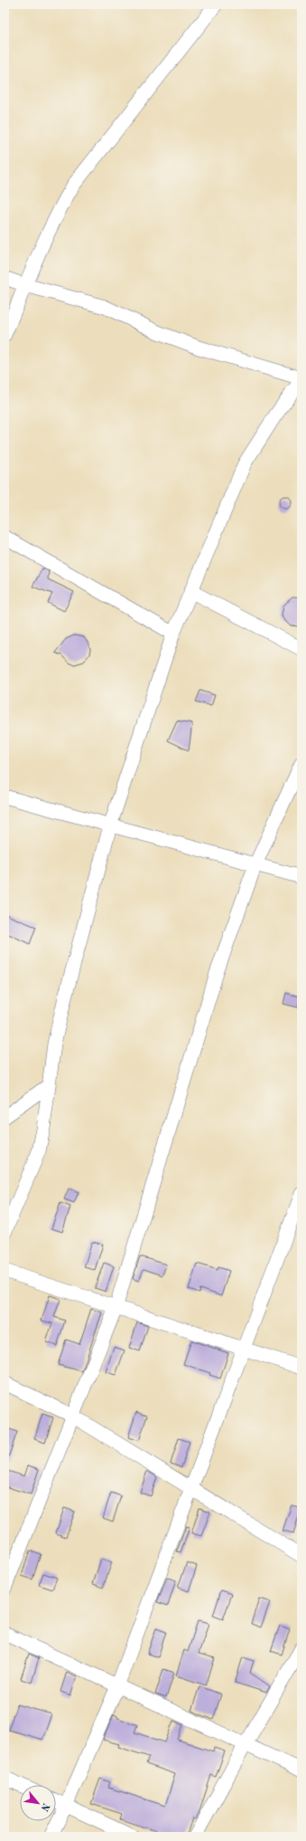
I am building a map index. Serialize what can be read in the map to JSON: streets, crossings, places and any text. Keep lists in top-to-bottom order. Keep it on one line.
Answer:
{"north":"bottom right"}
